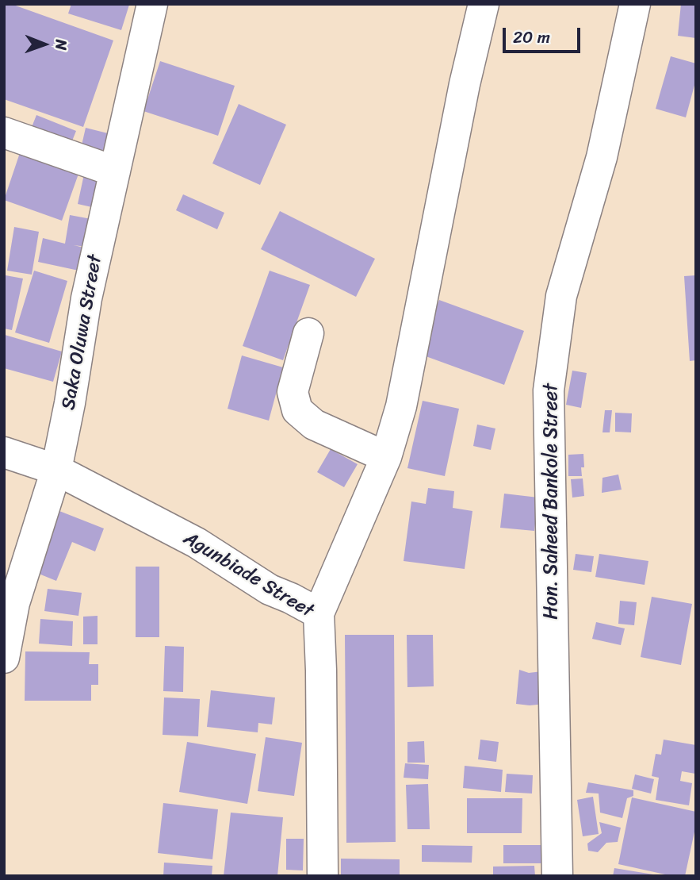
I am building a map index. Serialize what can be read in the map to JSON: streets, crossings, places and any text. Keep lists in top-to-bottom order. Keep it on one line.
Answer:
{"streets":{"street":["Saka Oluwa Street","Hon. Saheed Bankole Street","Agunbiade Street"]},"crossings":[["Saka Oluwa Street","Agunbiade Street"]],"scale_bar":"20 m","north":"right"}
